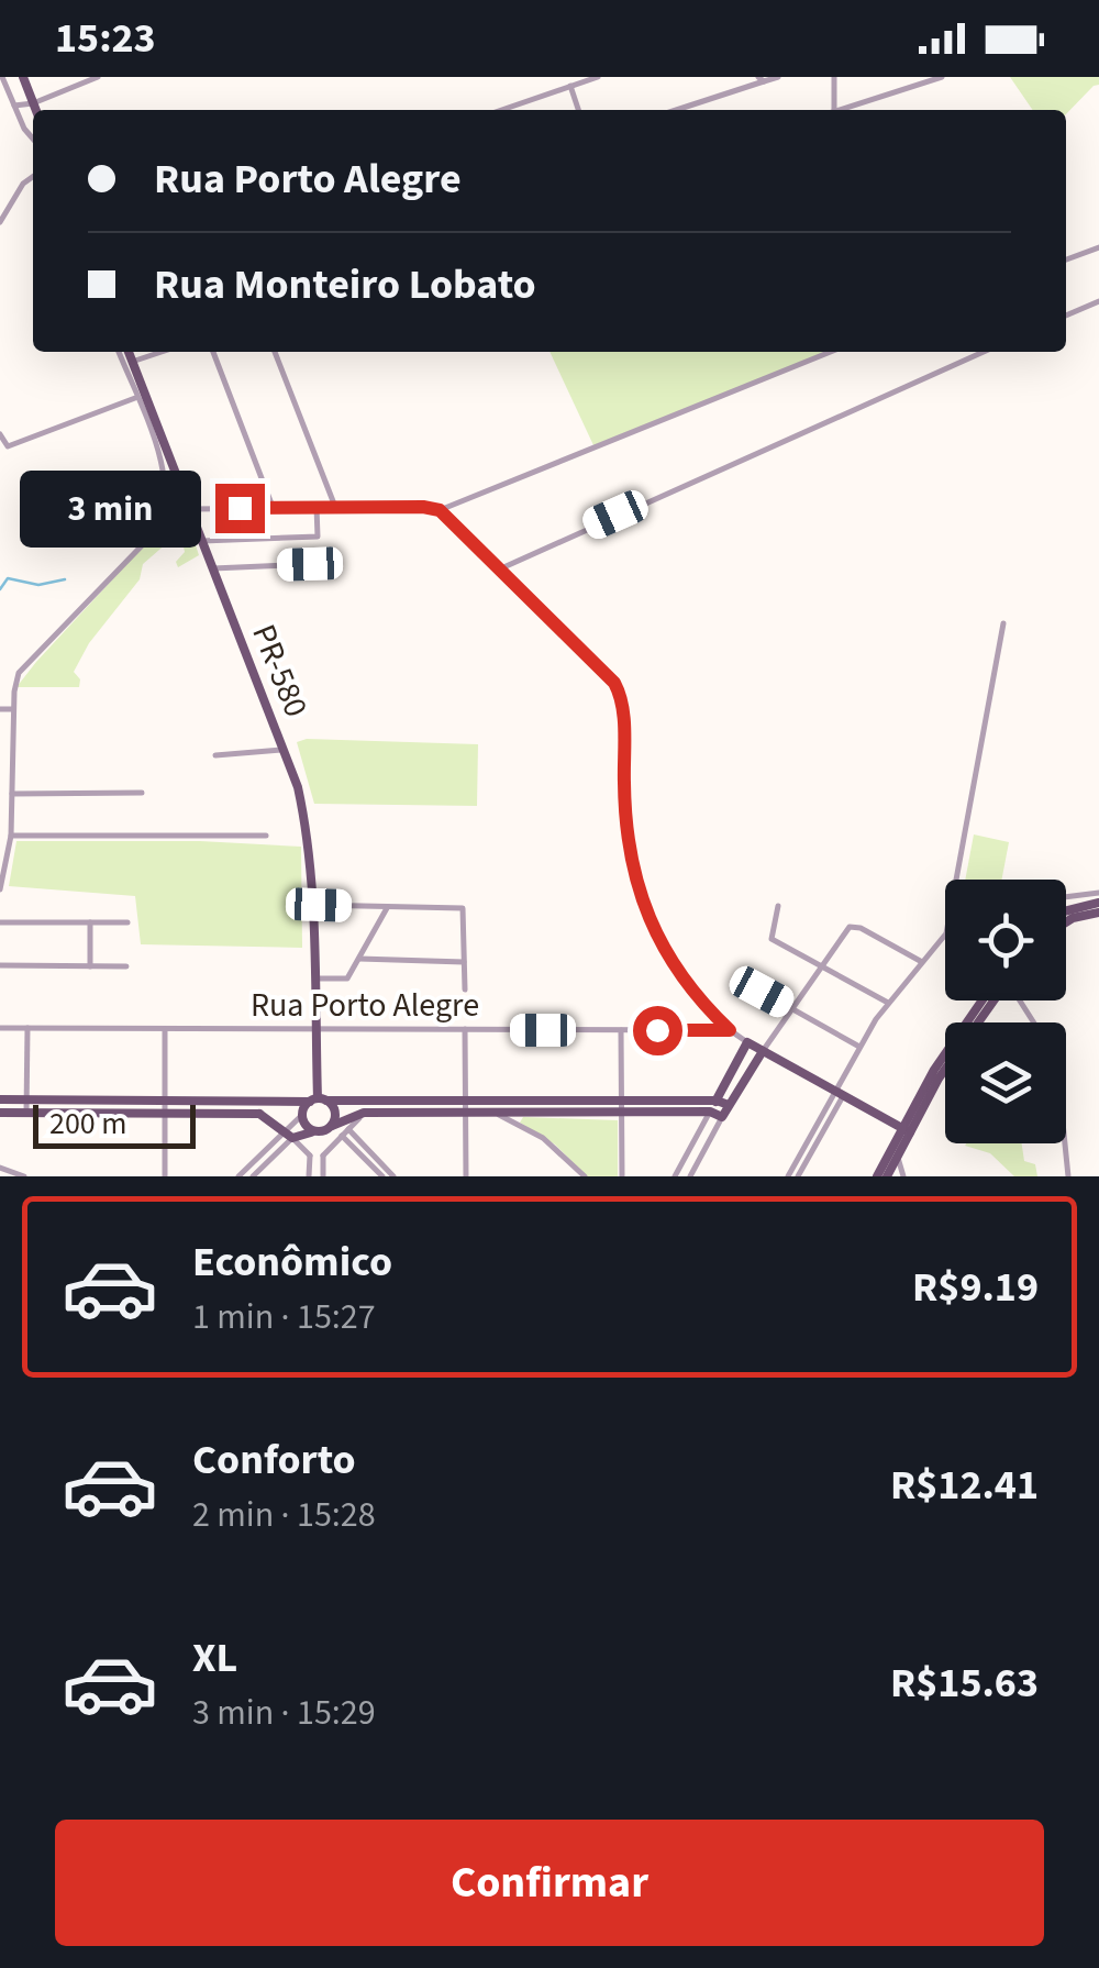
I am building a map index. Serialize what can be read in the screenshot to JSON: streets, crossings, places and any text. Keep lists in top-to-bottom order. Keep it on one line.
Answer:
{"streets":{"main road":["PR-580"],"street":["Rua Porto Alegre"]},"crossings":[["PR-580","Rua Porto Alegre"]],"scale_bar":"200 m","page":{"status":"15:23","banner":["Rua Porto Alegre","Rua Monteiro Lobato"],"bubble":"3 min","scale":"200 m","list":[{"name":"Econômico","note":"1 min · 15:27","value":"R$9.19"},{"name":"Conforto","note":"2 min · 15:28","value":"R$12.41"},{"name":"XL","note":"3 min · 15:29","value":"R$15.63"}],"buttons":"Confirmar"}}
